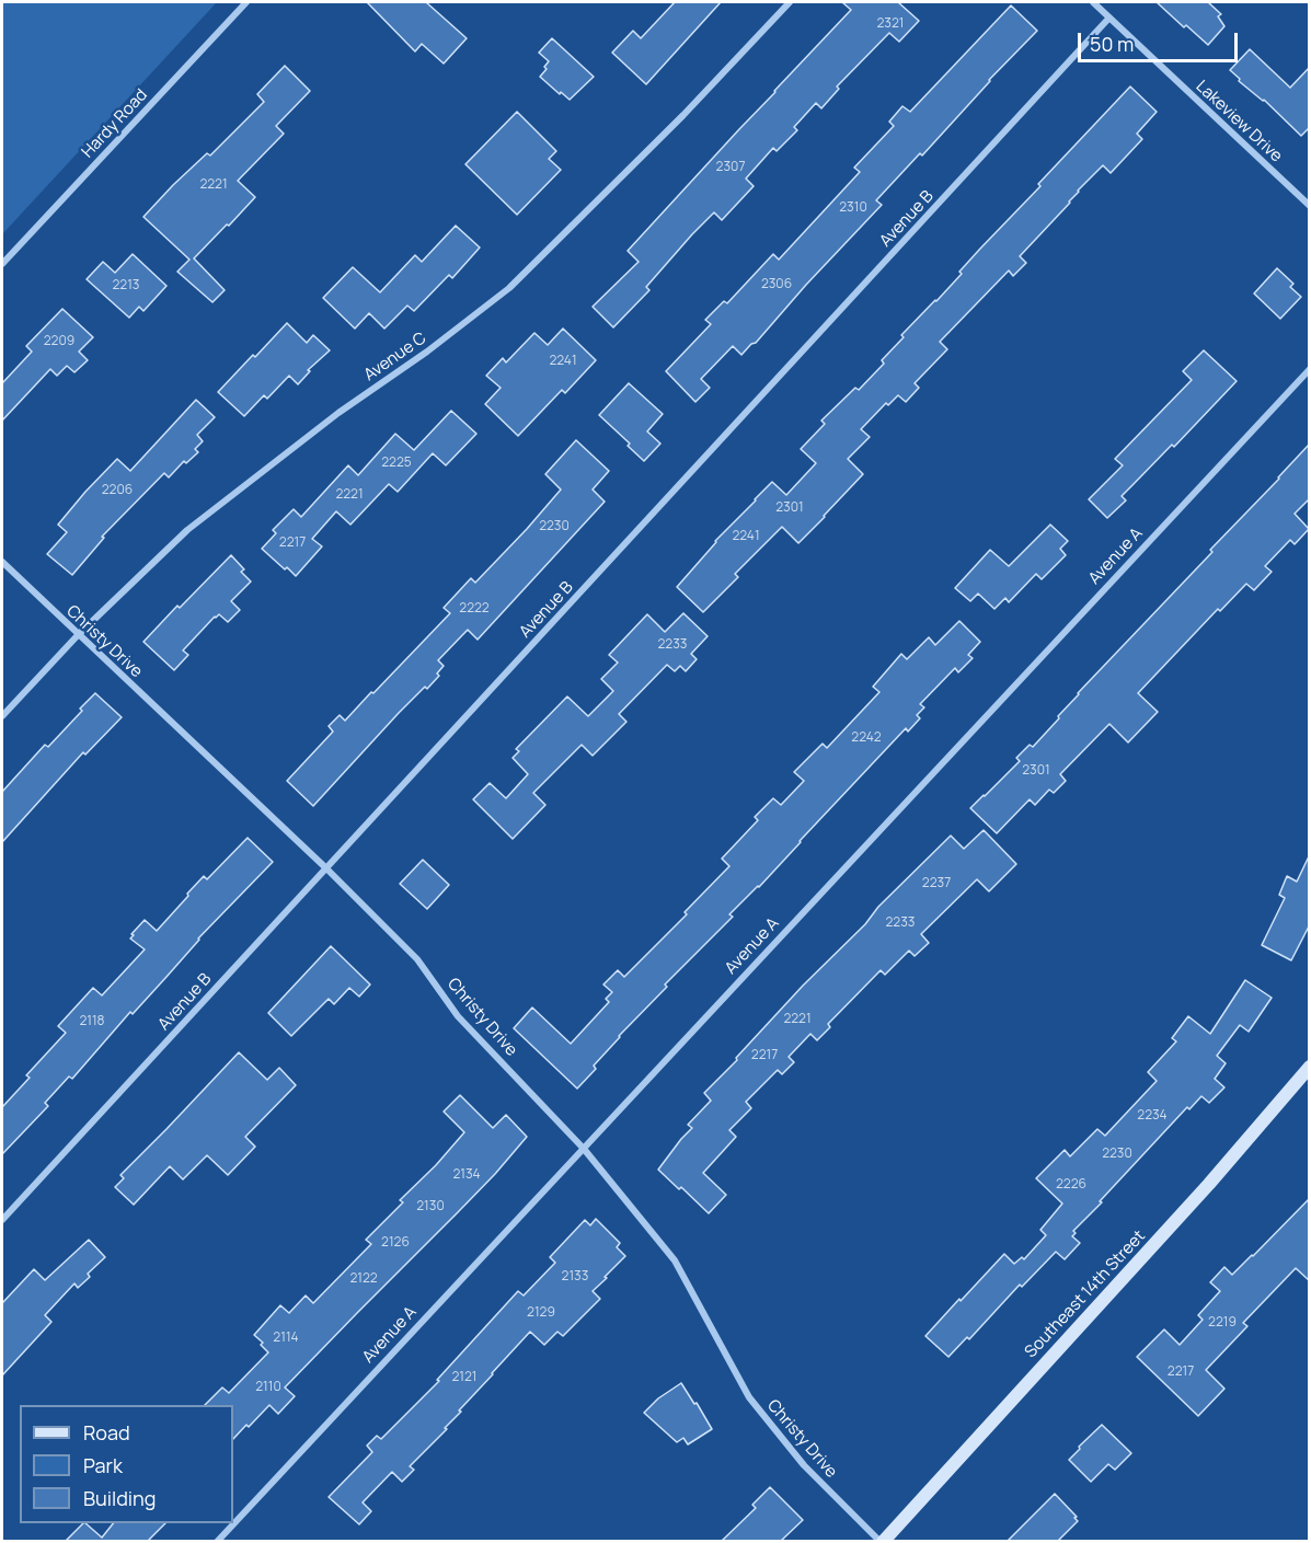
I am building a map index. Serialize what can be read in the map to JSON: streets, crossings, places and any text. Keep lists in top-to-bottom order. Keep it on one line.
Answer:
{"streets":{"street":["Lakeview Drive","Hardy Road","Avenue B","Avenue C","Avenue A","Christy Drive","Southeast 14th Street"]},"crossings":[["Lakeview Drive","Avenue B"],["Avenue B","Christy Drive"],["Avenue C","Christy Drive"],["Avenue A","Christy Drive"],["Christy Drive","Southeast 14th Street"]],"house_numbers":["2321","2307","2221","2310","2306","2213","2209","2241","2225","2206","2221","2301","2230","2241","2217","2222","2233","2242","2301","2237","2233","2221","2118","2217","2234","2230","2134","2226","2130","2126","2133","2122","2129","2219","2114","2217","2121","2110"],"legend":["Road","Park","Building"],"scale_bar":"50 m"}
